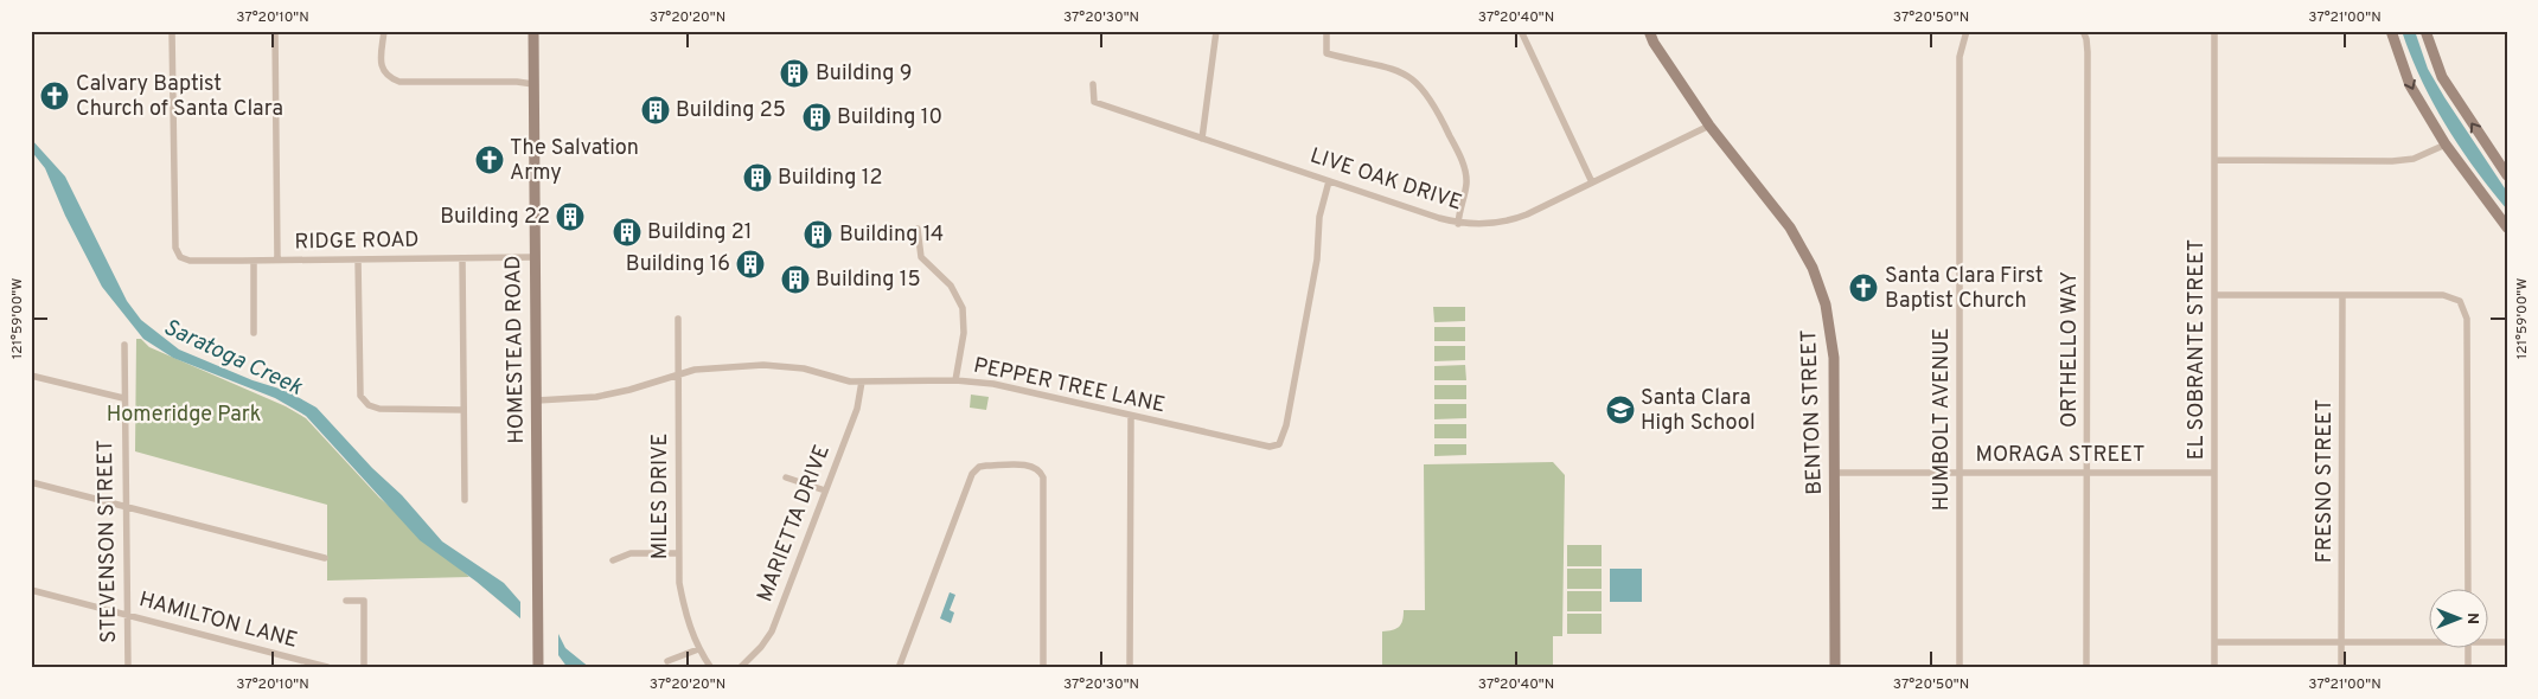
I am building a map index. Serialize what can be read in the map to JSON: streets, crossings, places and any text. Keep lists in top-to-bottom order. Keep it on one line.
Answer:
{"streets":{"main road":["HOMESTEAD ROAD","BENTON STREET"],"street":["LIVE OAK DRIVE","RIDGE ROAD","ORTHELLO WAY","EL SOBRANTE STREET","PEPPER TREE LANE","HUMBOLT AVENUE","MORAGA STREET","FRESNO STREET","MILES DRIVE","MARIETTA DRIVE","STEVENSON STREET","HAMILTON LANE"]},"crossings":[["LIVE OAK DRIVE","PEPPER TREE LANE"],["LIVE OAK DRIVE","BENTON STREET"],["RIDGE ROAD","HOMESTEAD ROAD"],["HOMESTEAD ROAD","PEPPER TREE LANE"],["ORTHELLO WAY","MORAGA STREET"],["EL SOBRANTE STREET","MORAGA STREET"],["PEPPER TREE LANE","MILES DRIVE"],["PEPPER TREE LANE","MARIETTA DRIVE"],["BENTON STREET","MORAGA STREET"],["HUMBOLT AVENUE","MORAGA STREET"],["STEVENSON STREET","HAMILTON LANE"]],"water":["Saratoga Creek"],"parks":["Homeridge Park"],"places":{"building":["Building 9","Building 25","Building 10","Building 12","Building 22","Building 21","Building 14","Building 16","Building 15"],"church":["Calvary Baptist Church of Santa Clara","The Salvation Army","Santa Clara First Baptist Church"],"school or university":["Santa Clara High School"]},"north":"right","coordinates":["37°20'10\"N","37°20'20\"N","37°20'30\"N","37°20'40\"N","37°20'50\"N","37°21'00\"N","121°59'00\"W"]}
